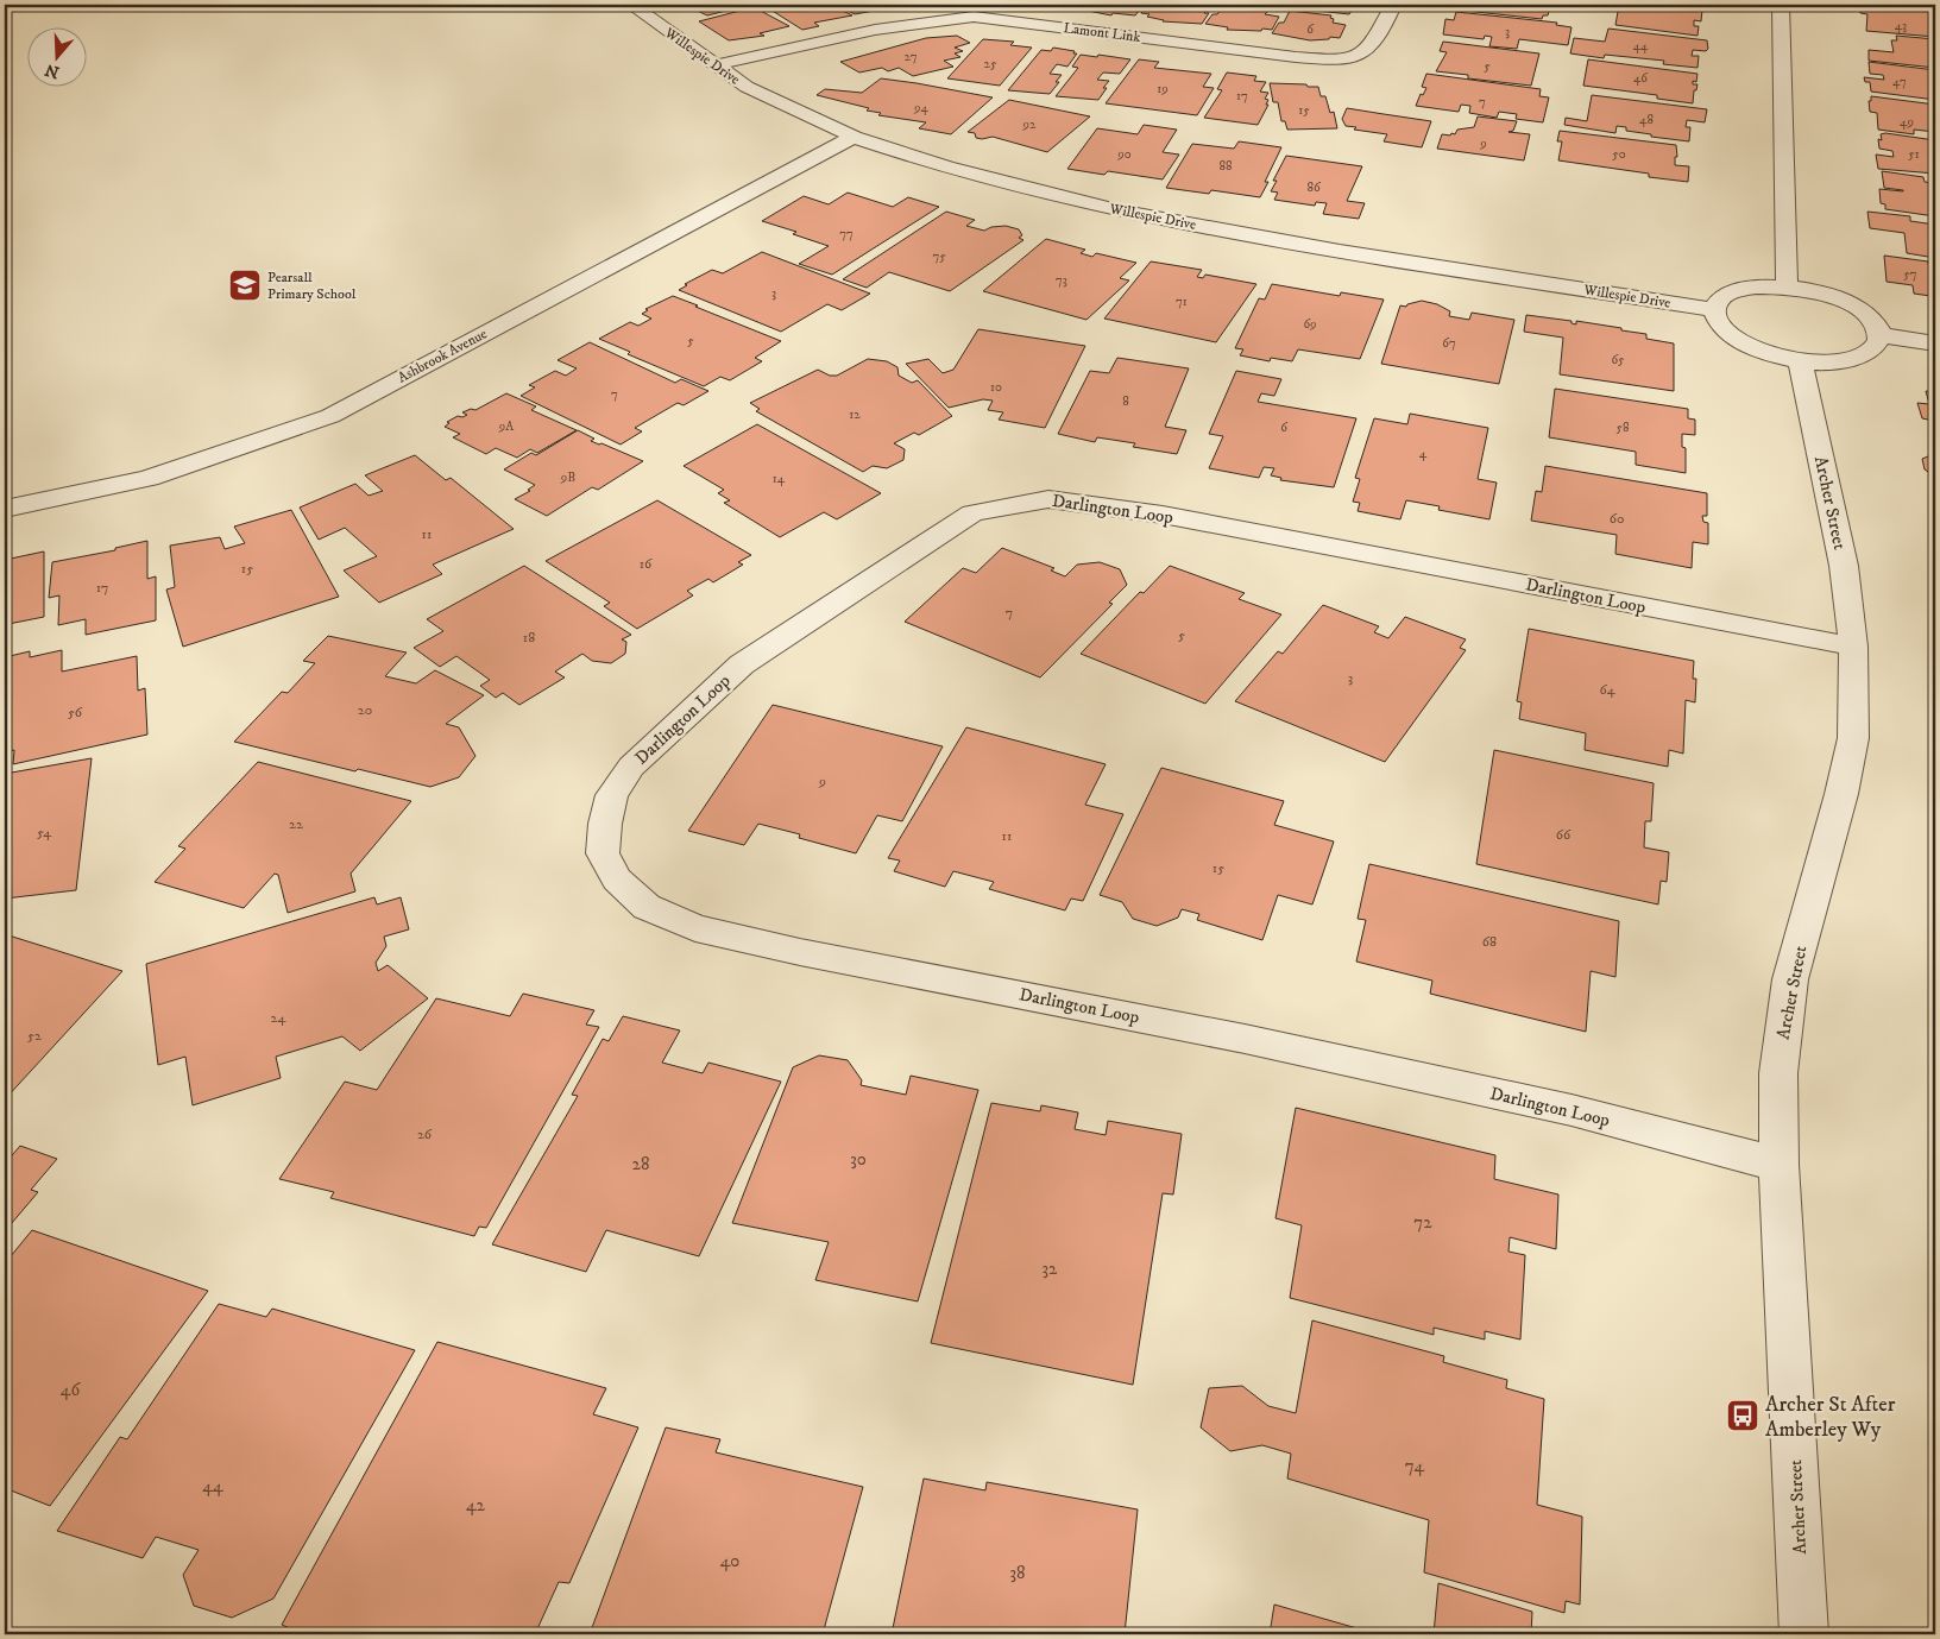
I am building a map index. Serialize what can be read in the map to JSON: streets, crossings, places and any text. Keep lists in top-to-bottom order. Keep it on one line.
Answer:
{"streets":{"street":["Lamont Link","Willespie Drive","Ashbrook Avenue","Archer Street","Darlington Loop"]},"crossings":[["Lamont Link","Willespie Drive"],["Willespie Drive","Ashbrook Avenue"],["Archer Street","Darlington Loop"]],"places":{"school or university":["Pearsall Primary School"],"bus stop":["Archer St After Amberley Wy"]},"house_numbers":["43","6","3","44","27","25","5","46","47","19","17","7","94","15","48","49","92","9","90","50","51","88","86","77","75","57","73","3","71","69","5","67","65","10","7","8","12","9A","6","58","4","9B","14","60","11","16","15","17","7","5","18","3","64","20","56","9","22","54","66","11","15","68","24","52","26","30","28","72","32","46","74","44","42","40","38"],"north":"bottom"}
